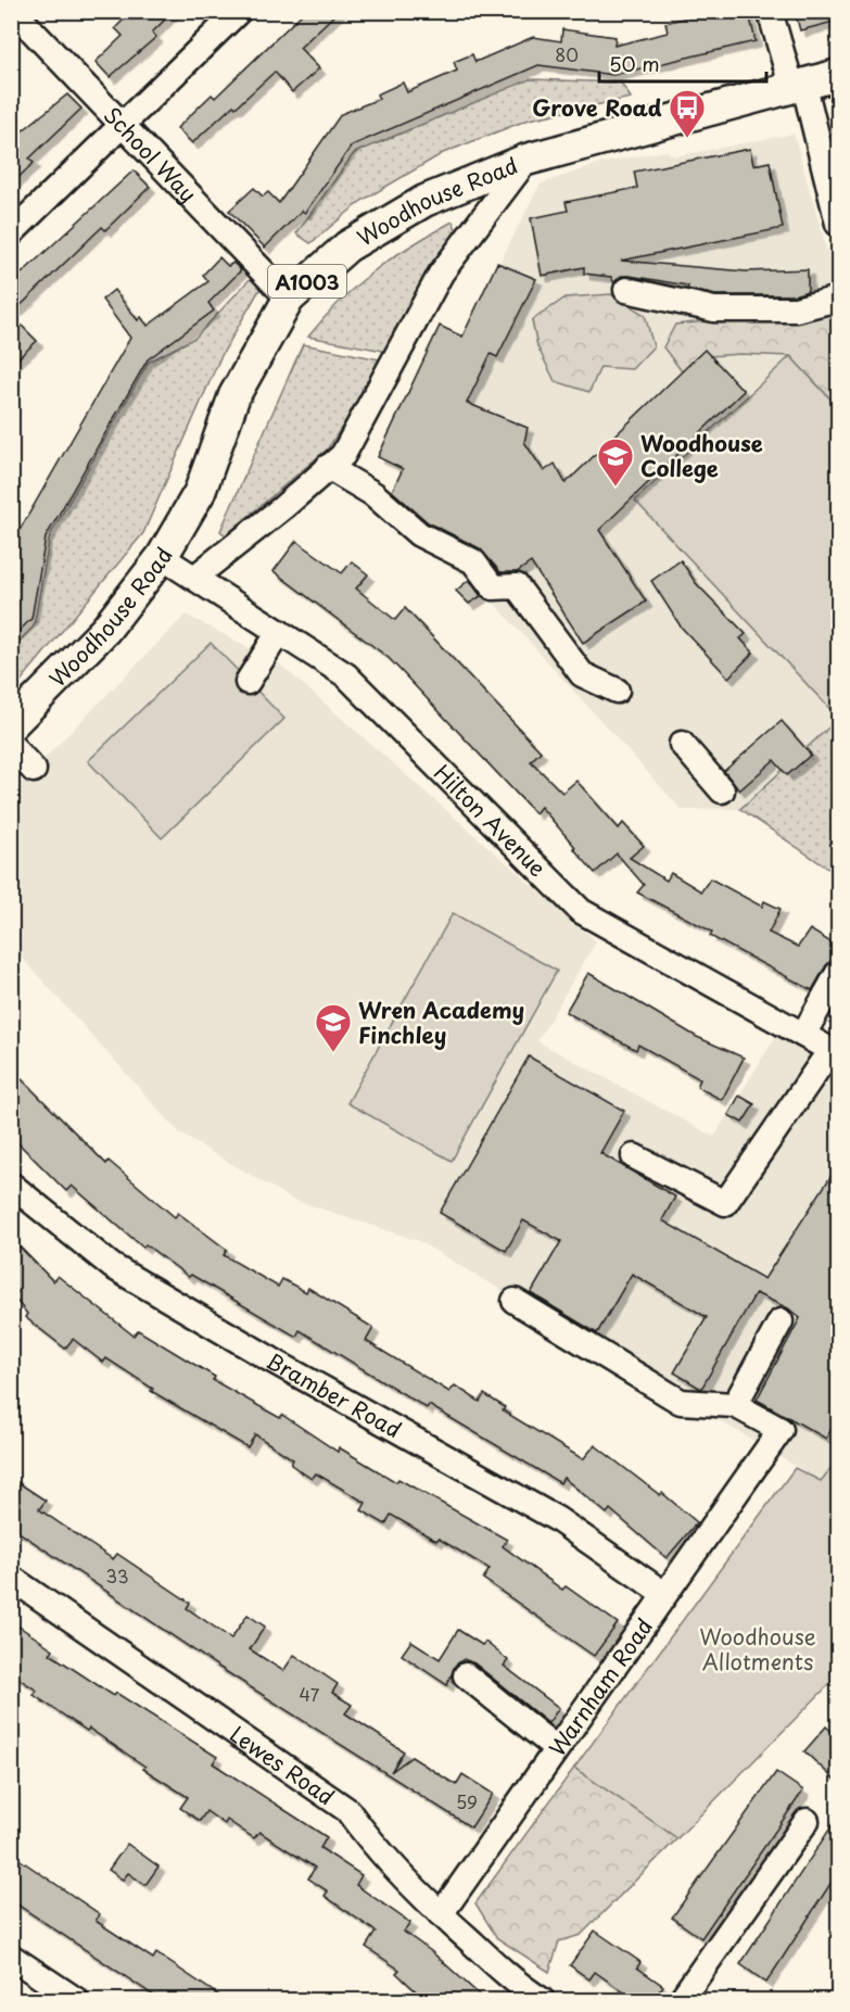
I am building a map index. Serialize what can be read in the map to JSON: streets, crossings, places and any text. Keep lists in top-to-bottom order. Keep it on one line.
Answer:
{"streets":{"main road":["Woodhouse Road","A1003"],"street":["School Way","Hilton Avenue","Bramber Road","Warnham Road","Lewes Road"]},"crossings":[["School Way","Woodhouse Road"],["Woodhouse Road","Hilton Avenue"],["Bramber Road","Warnham Road"],["Warnham Road","Lewes Road"]],"parks":["Woodhouse Allotments"],"places":{"bus stop":["Grove Road"],"school or university":["Woodhouse College","Wren Academy Finchley"]},"house_numbers":["80","33","47","59"],"scale_bar":"50 m"}
